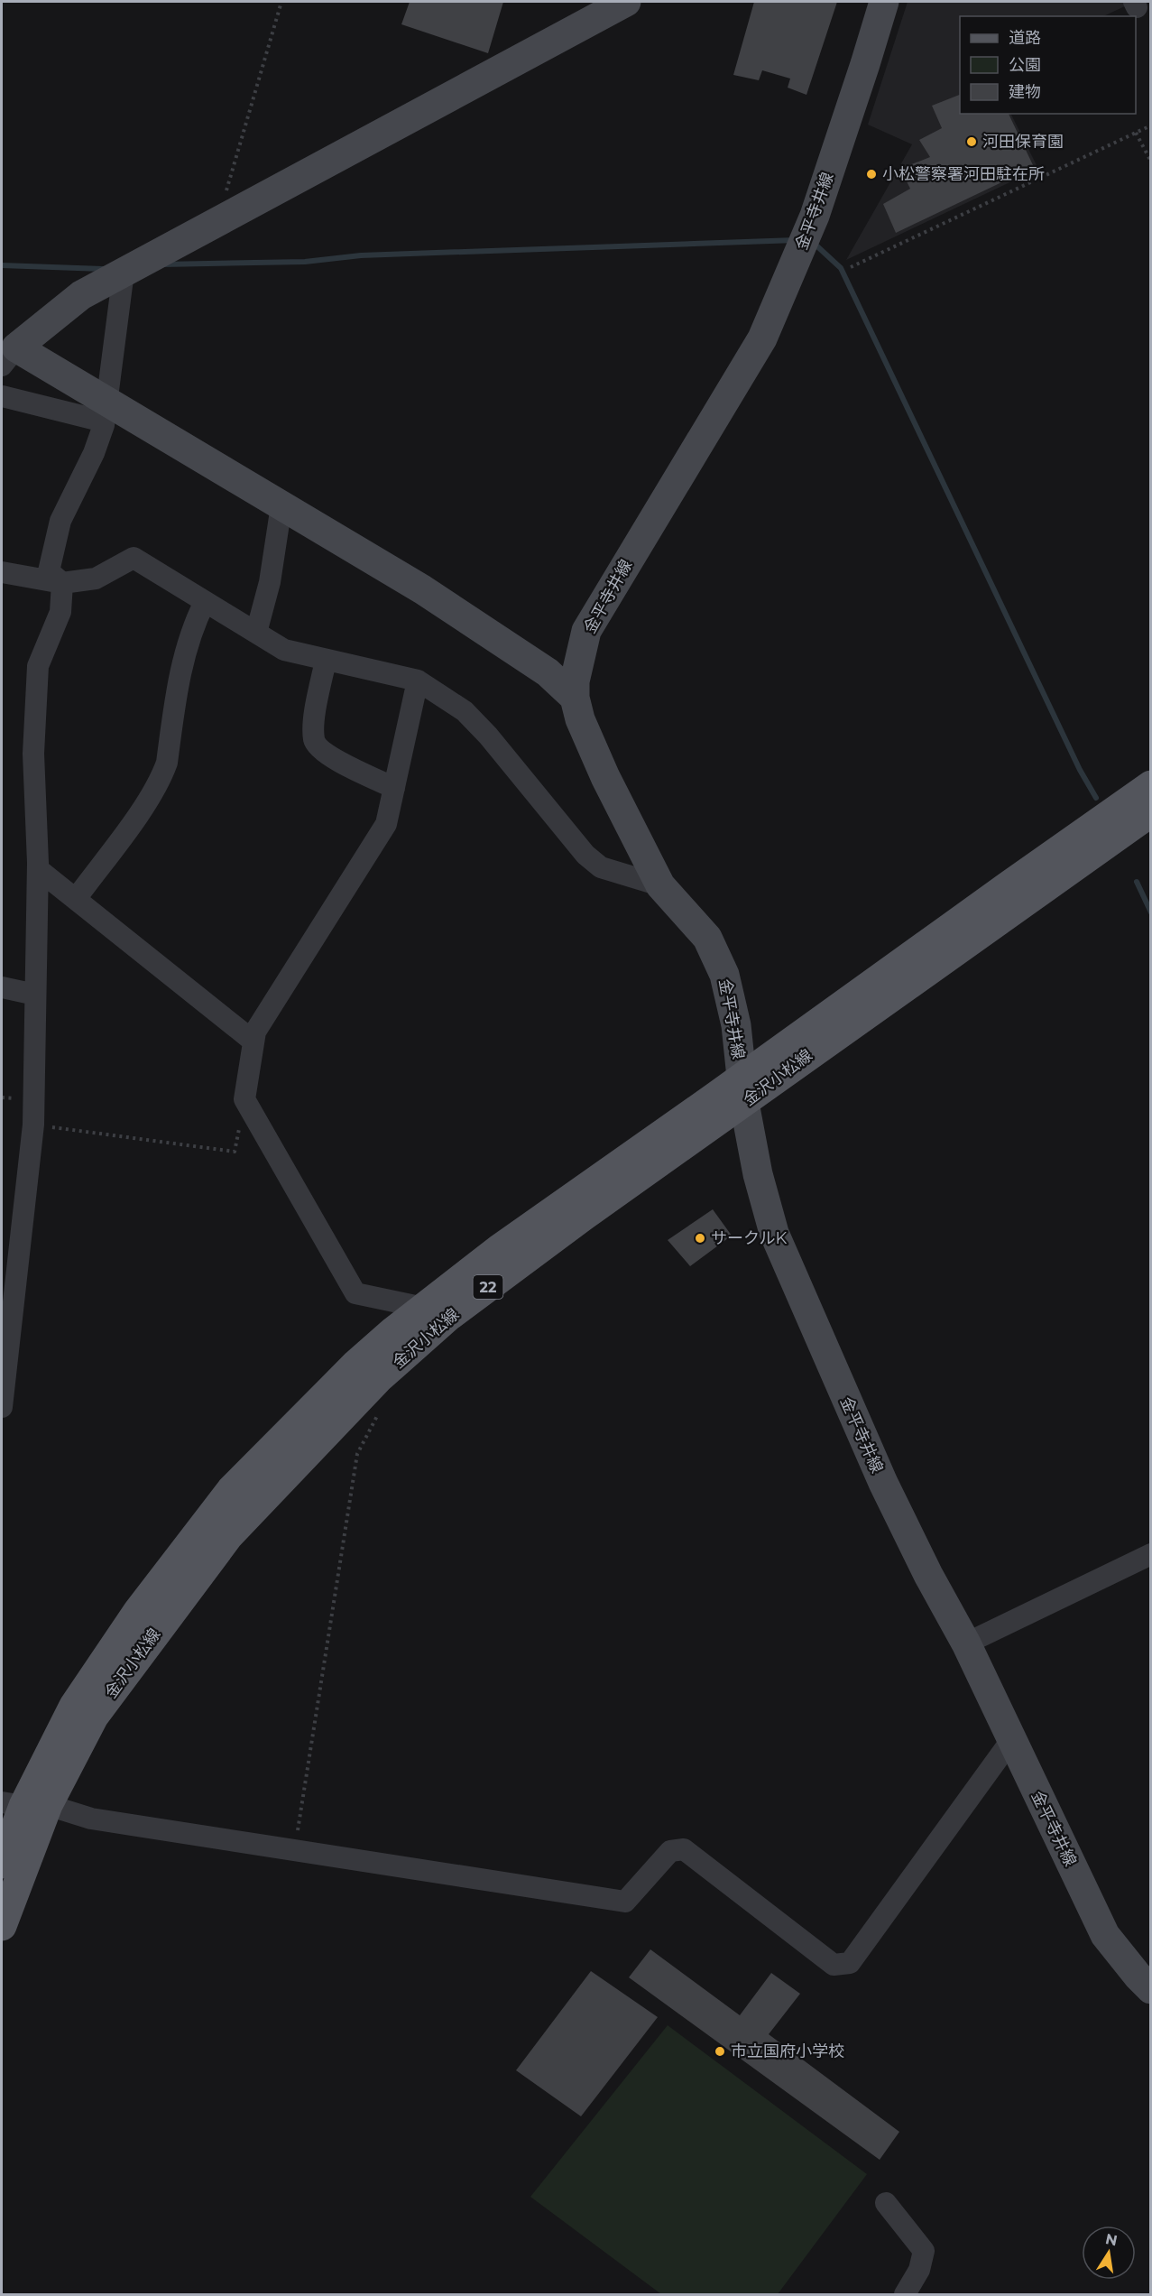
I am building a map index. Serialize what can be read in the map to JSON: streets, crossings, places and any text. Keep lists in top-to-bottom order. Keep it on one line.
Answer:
{"streets":{"main road":["金平寺井線","金沢小松線","22"]},"crossings":[["金平寺井線","金沢小松線"]],"places":["河田保育園","小松警察署河田駐在所","サークルK","市立国府小学校"],"legend":["道路","公園","建物"],"north":"top"}
